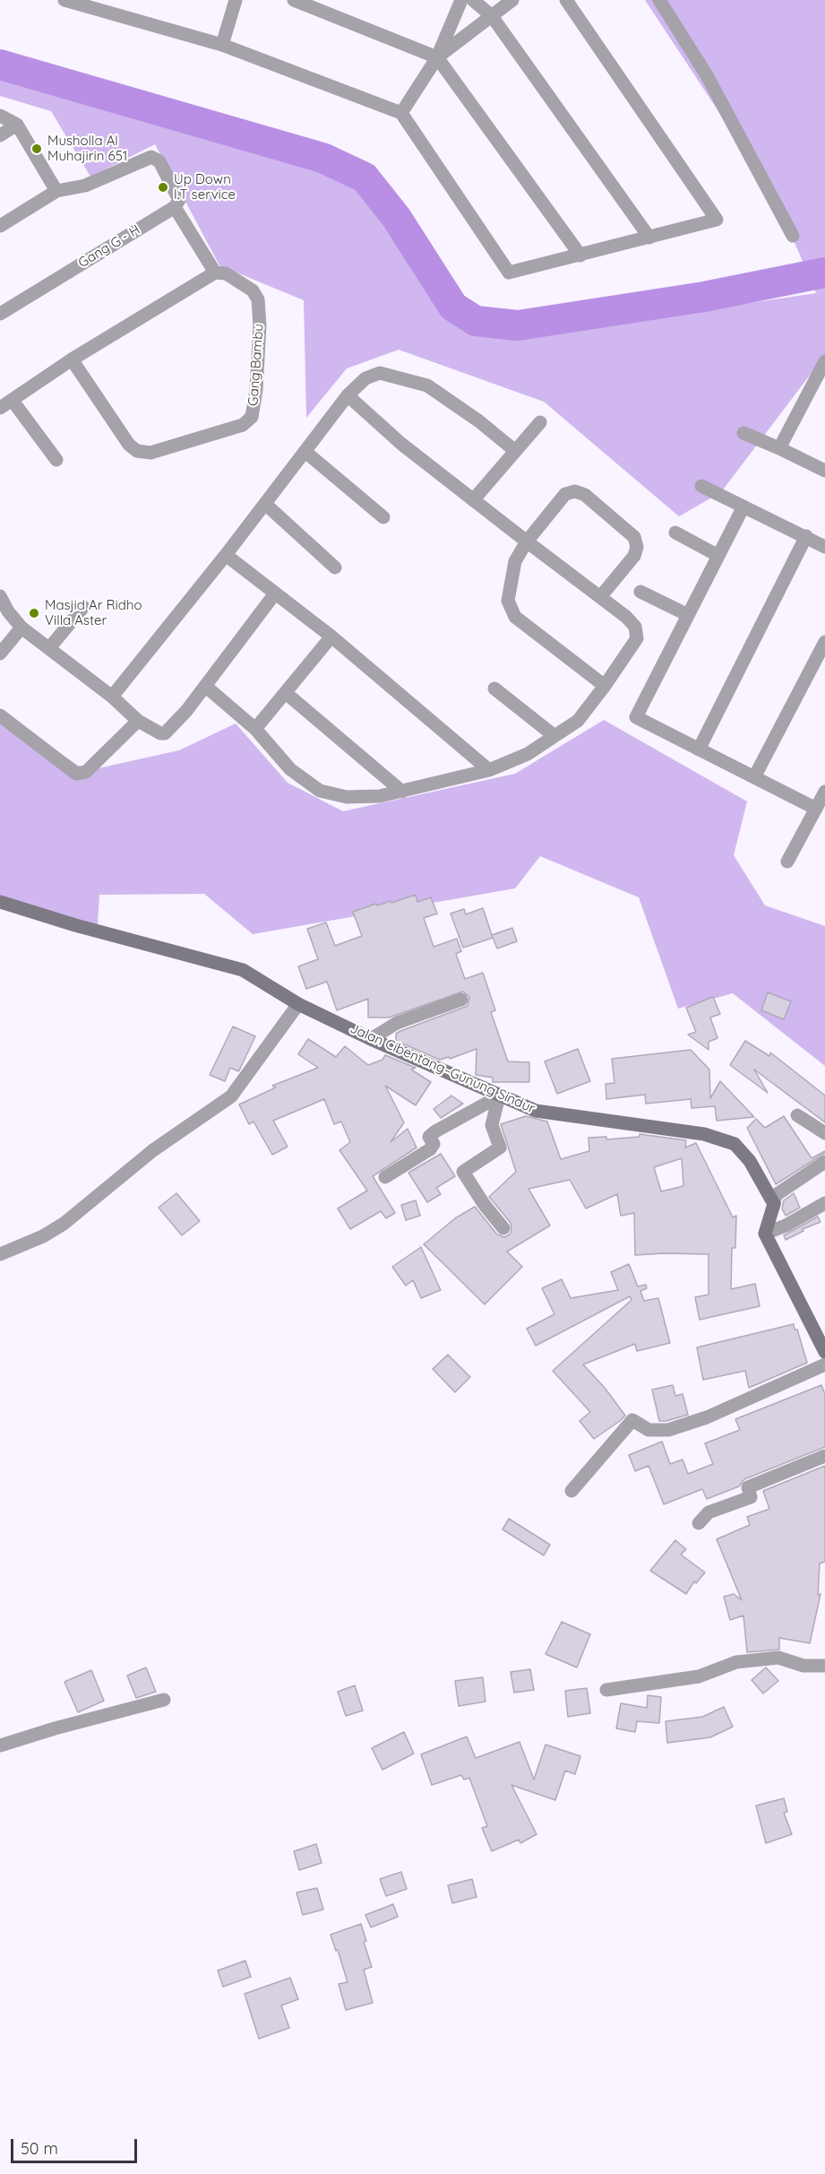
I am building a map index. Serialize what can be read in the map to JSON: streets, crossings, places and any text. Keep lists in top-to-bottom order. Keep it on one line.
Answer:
{"streets":{"street":["Gang G - H","Gang Bambu","Jalan Cibentang–Gunung Sindur"]},"places":["Musholla Al Muhajirin 651","Up Down I.T service","Masjid Ar Ridho Villa Aster"],"scale_bar":"50 m"}
